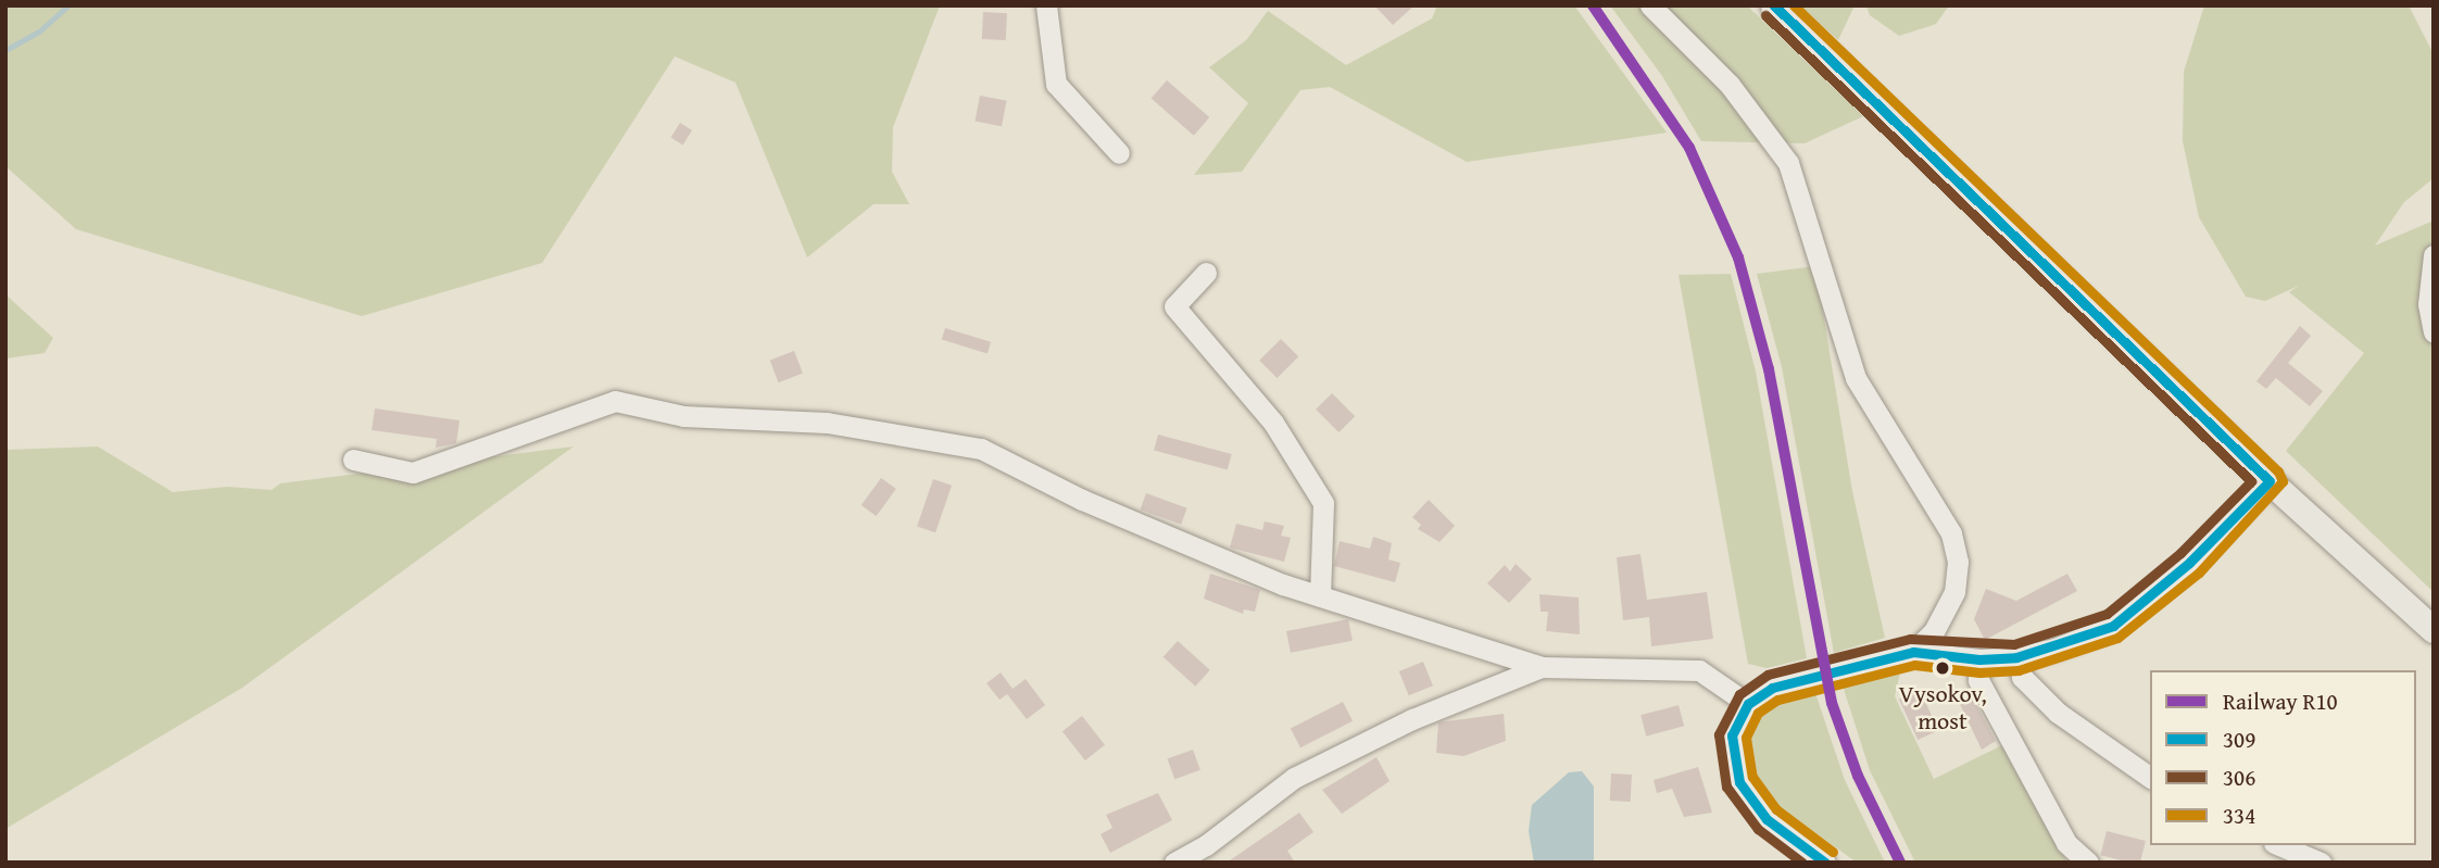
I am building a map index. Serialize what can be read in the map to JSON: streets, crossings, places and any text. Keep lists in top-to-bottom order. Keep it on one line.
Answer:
{"places":["Vysokov, most"],"lines":["rail line R10","transit line 309","transit line 334","transit line 306"],"legend":["Railway R10","309","306","334"]}
